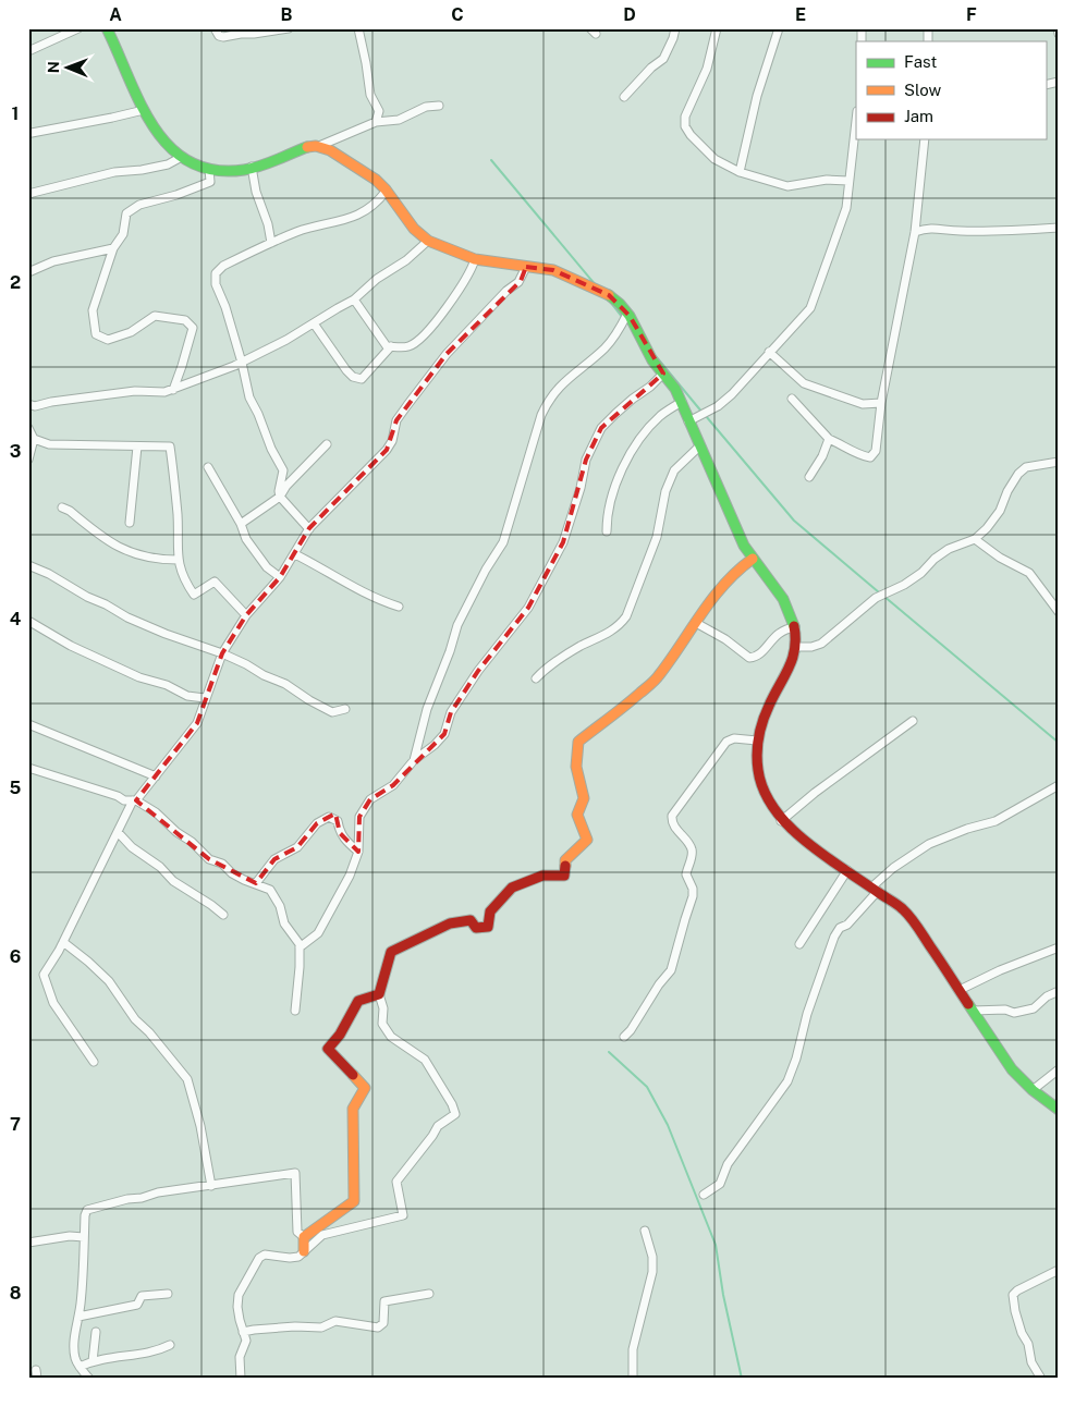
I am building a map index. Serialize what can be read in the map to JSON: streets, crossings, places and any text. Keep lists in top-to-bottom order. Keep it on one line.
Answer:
{"legend":["Fast","Slow","Jam"],"north":"left","grid":{"columns":["A","B","C","D","E","F"],"rows":["1","2","3","4","5","6","7","8"]}}
